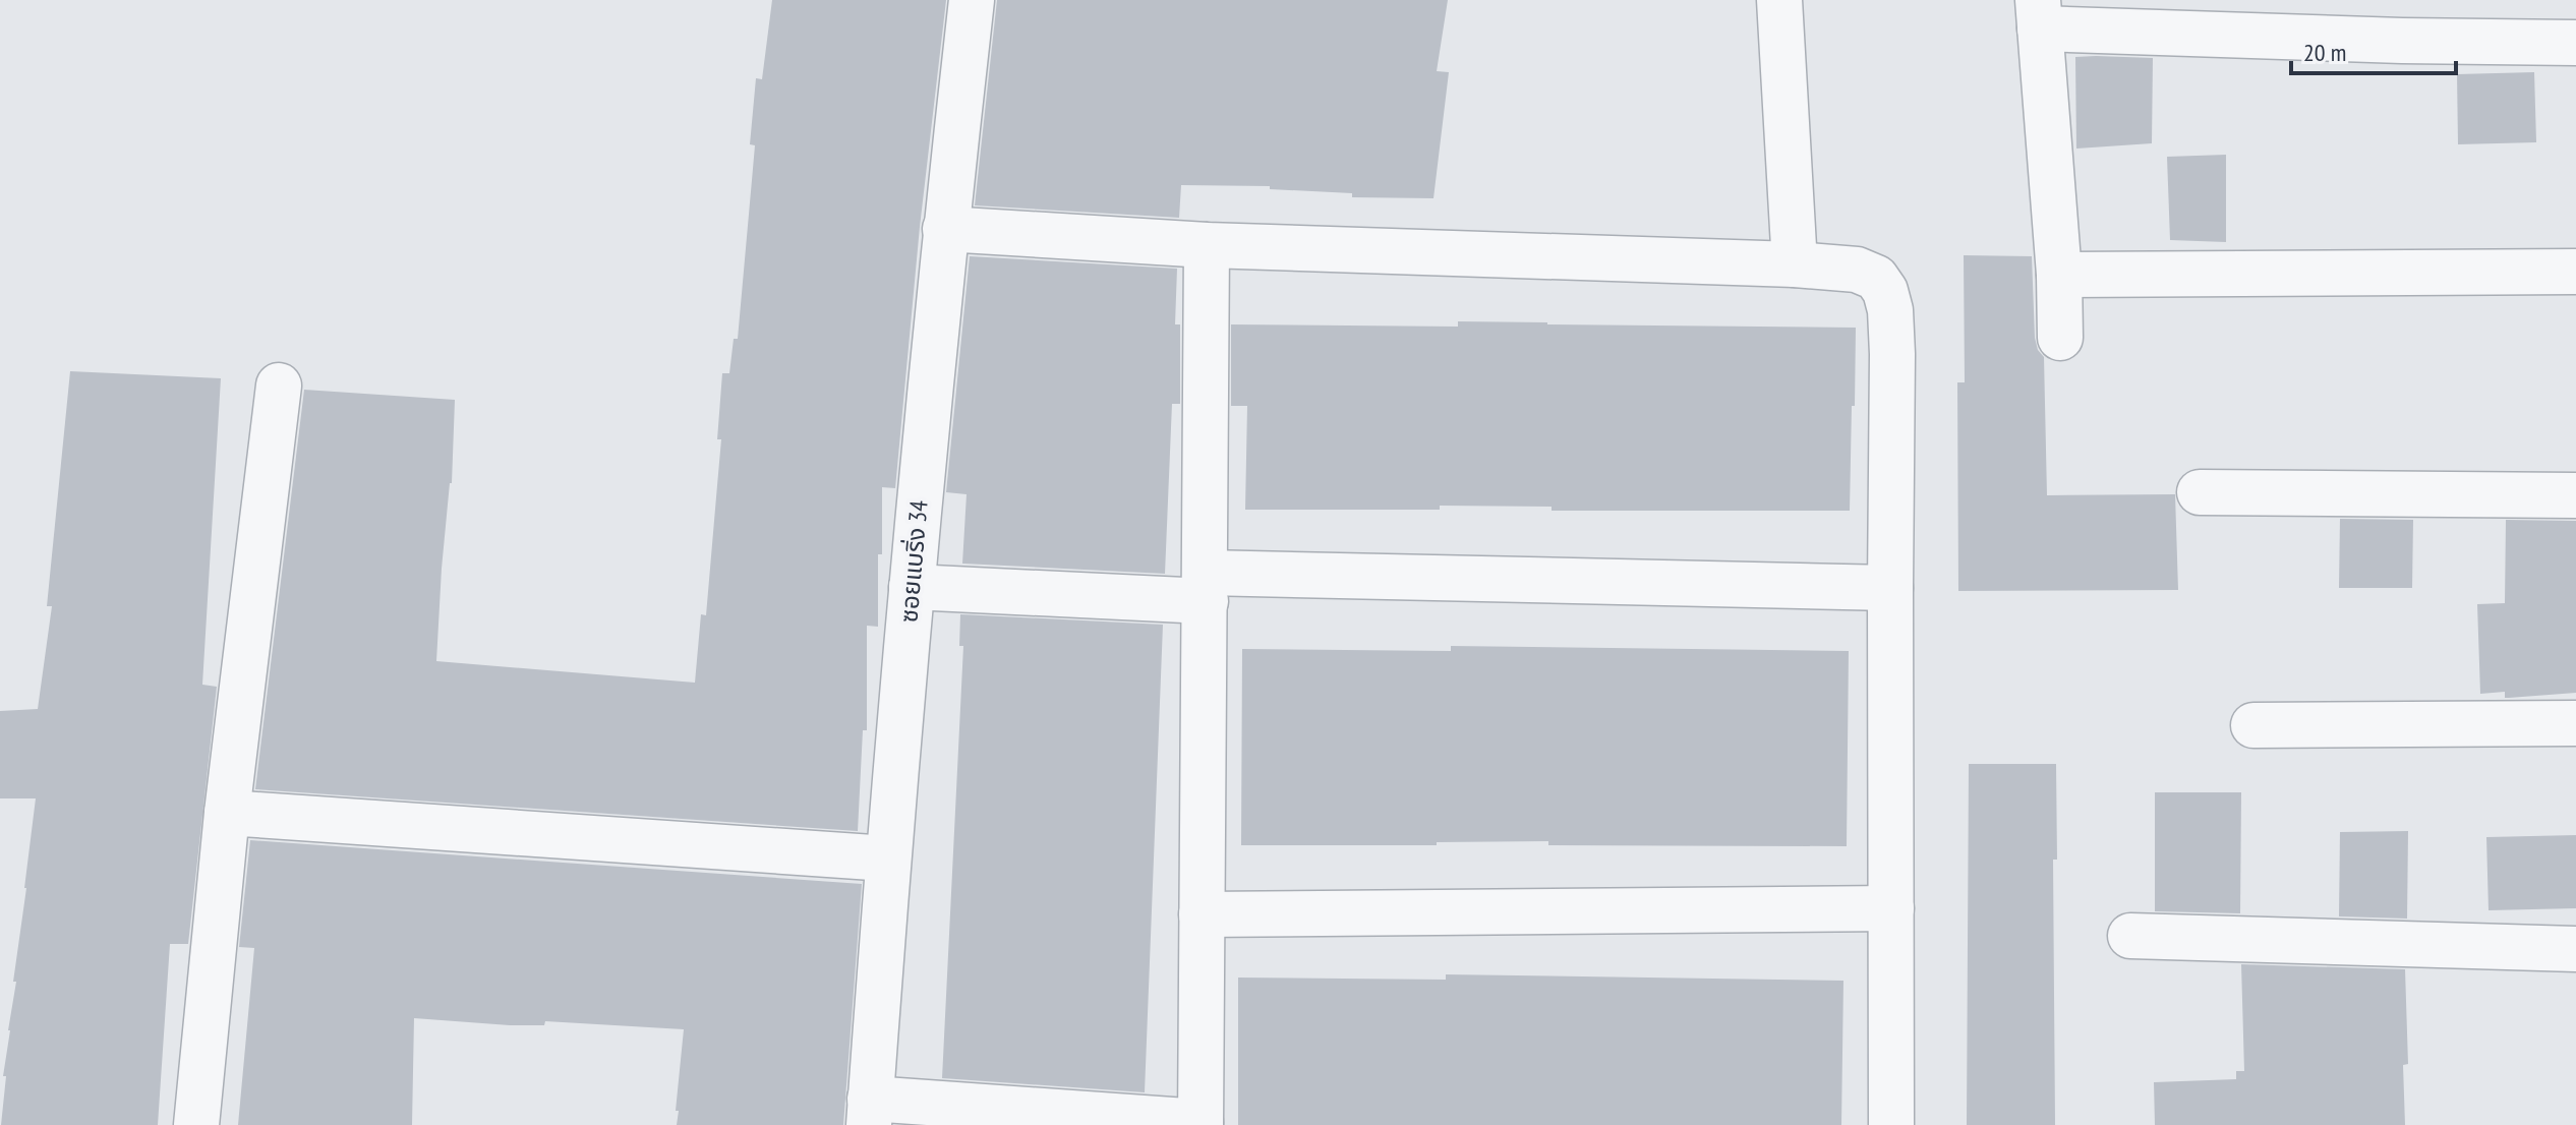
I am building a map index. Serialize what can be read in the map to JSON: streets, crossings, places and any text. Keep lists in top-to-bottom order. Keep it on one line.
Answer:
{"streets":{"street":["ซอยแบริ่ง 34"]},"scale_bar":"20 m"}
